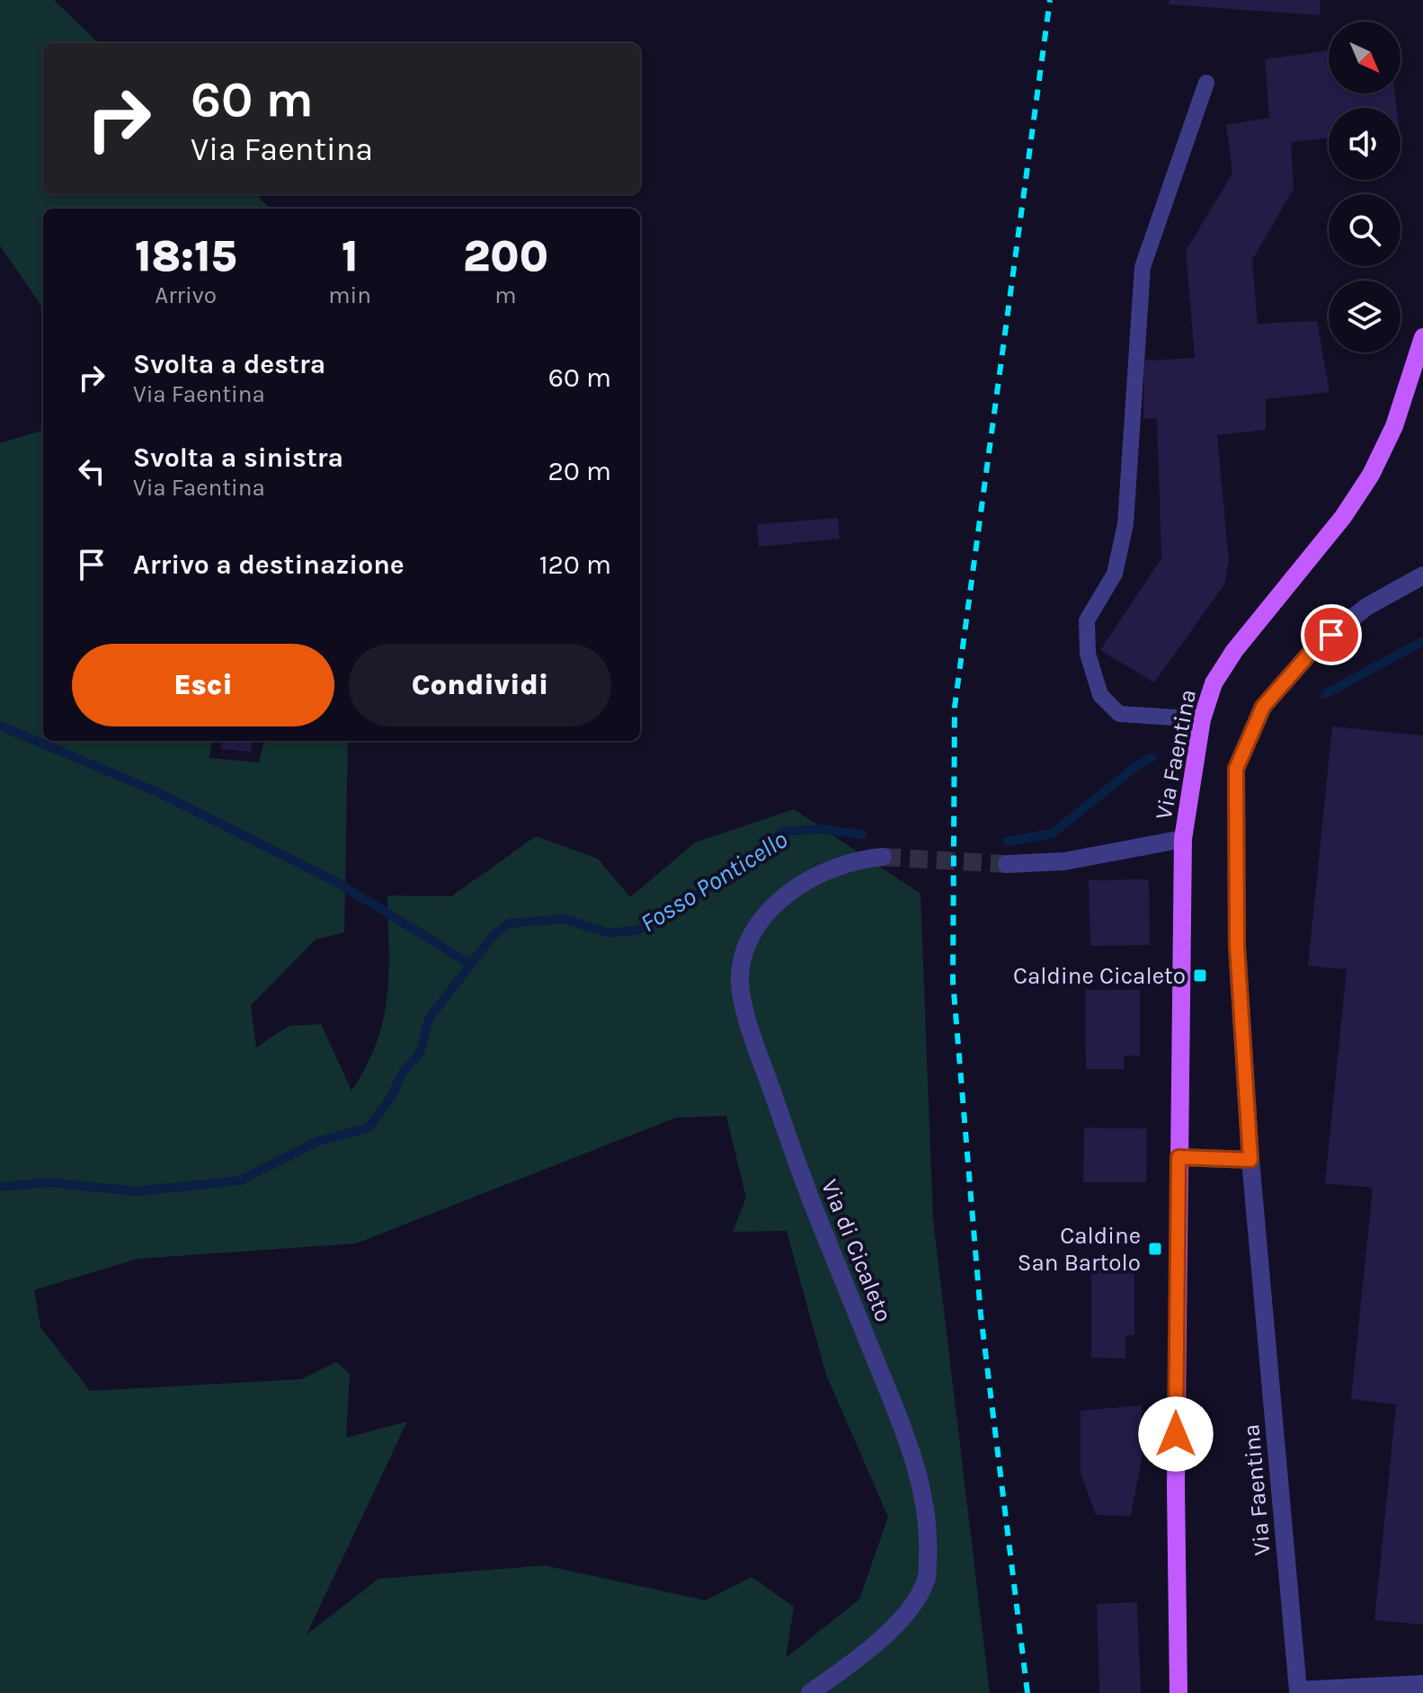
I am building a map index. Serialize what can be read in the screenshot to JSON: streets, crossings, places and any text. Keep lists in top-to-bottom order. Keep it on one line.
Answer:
{"streets":{"main road":["Via Faentina"],"street":["Via di Cicaleto"]},"water":["Fosso Ponticello"],"places":{"transit":["Caldine Cicaleto","Caldine San Bartolo"]},"north":"bottom right","page":{"turn":["60 m","Via Faentina"],"eta":["18:15","Arrivo","1","min","200","m"],"list":[{"name":"Svolta a destra","note":"Via Faentina","value":"60 m"},{"name":"Svolta a sinistra","note":"Via Faentina","value":"20 m"},{"name":"Arrivo a destinazione","value":"120 m"}],"buttons":["Esci","Condividi"]}}
